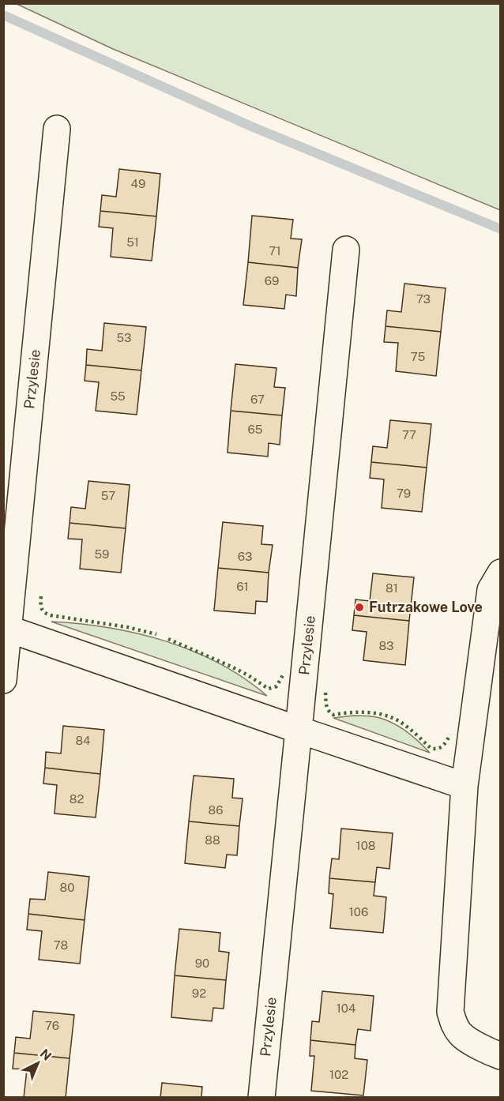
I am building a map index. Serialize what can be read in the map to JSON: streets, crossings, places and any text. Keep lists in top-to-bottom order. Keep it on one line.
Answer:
{"streets":{"street":["Przylesie"]},"places":["Futrzakowe Love"],"house_numbers":["49","51","71","69","73","53","75","55","67","65","77","79","57","59","63","61","81","83","84","82","86","88","108","80","106","78","90","92","104","76","102"],"north":"top right"}
